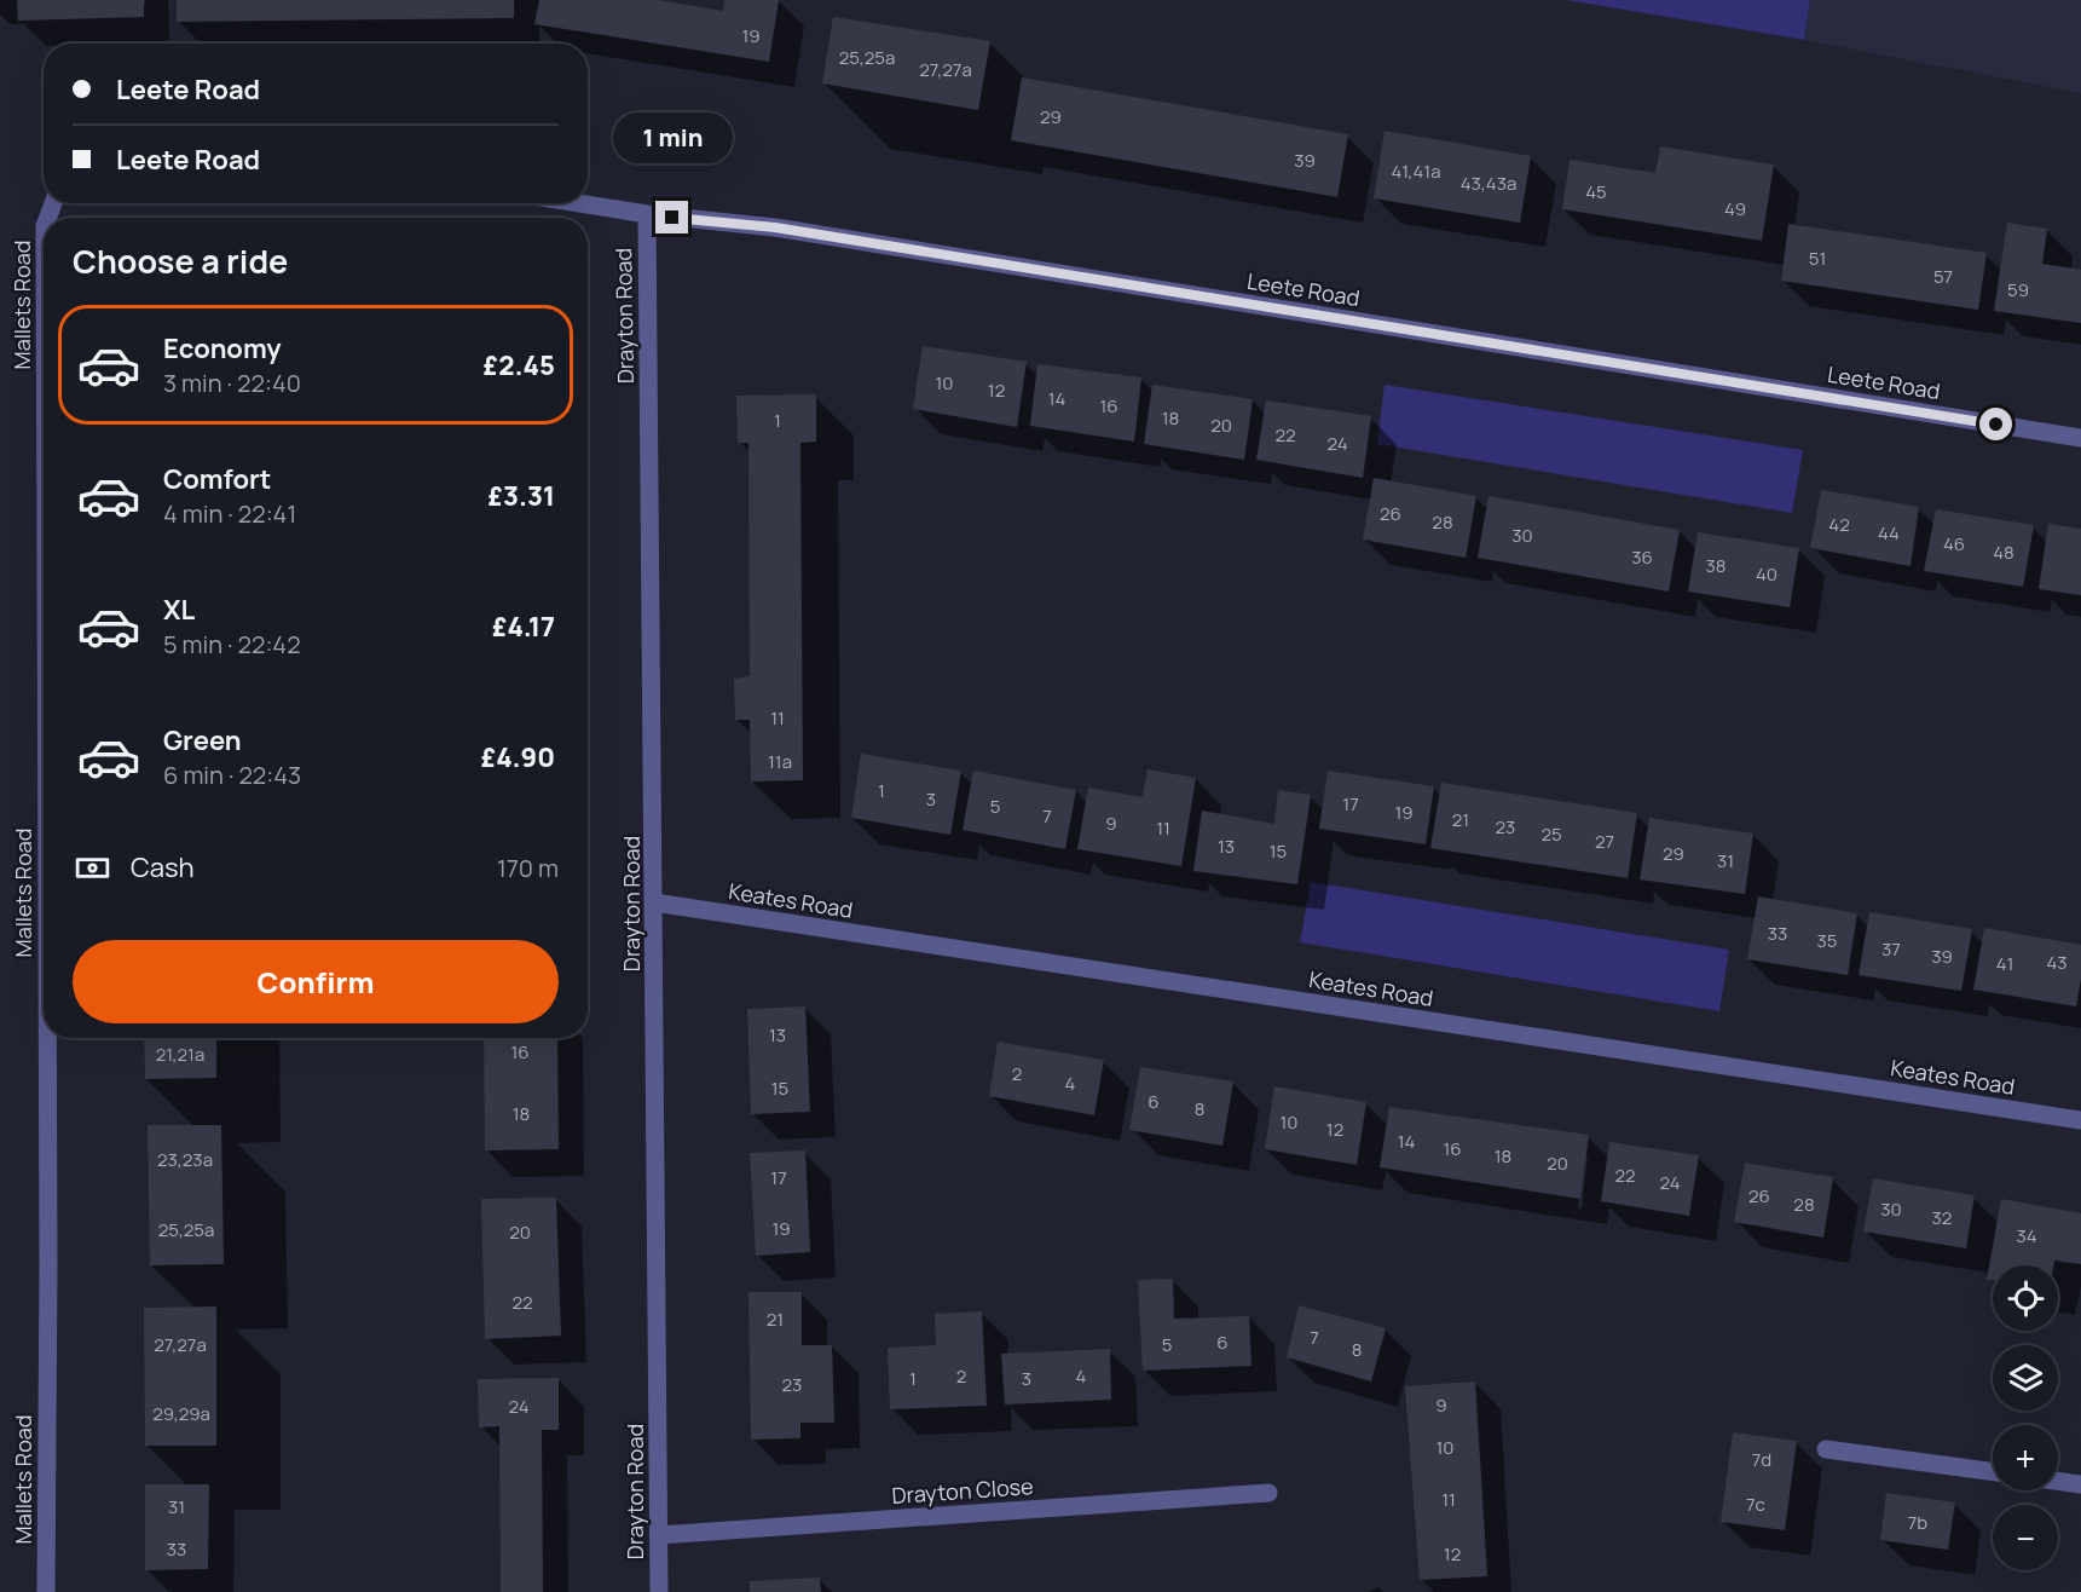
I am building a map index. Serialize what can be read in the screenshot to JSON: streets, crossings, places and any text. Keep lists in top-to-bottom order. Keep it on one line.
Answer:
{"streets":{"street":["Leete Road","Mallets Road","Drayton Road","Keates Road","Drayton Close"]},"crossings":[["Leete Road","Drayton Road"],["Drayton Road","Keates Road"],["Drayton Road","Drayton Close"]],"house_numbers":["19","25,25a","27,27a","29","39","41,41a","43,43a","45","49","51","57","59","10","12","14","16","18","1","20","22","24","26","28","42","44","30","46","48","36","38","40","11","11a","1","3","17","5","19","7","21","9","23","11","25","27","13","15","29","31","33","35","37","39","43","41","13","16","21,21a","2","4","15","6","8","18","10","12","14","16","18","23,23a","20","22","17","24","26","28","30","32","19","25,25a","20","34","22","21","7","6","27,27a","5","8","2","4","1","3","23","9","24","29,29a","10","7d","11","7c","31","7b","33","12"],"page":{"banner":["Leete Road","Leete Road"],"bubble":"1 min","heading":"Choose a ride","list":[{"name":"Economy","note":"3 min · 22:40","value":"£2.45"},{"name":"Comfort","note":"4 min · 22:41","value":"£3.31"},{"name":"XL","note":"5 min · 22:42","value":"£4.17"},{"name":"Green","note":"6 min · 22:43","value":"£4.90"}],"pay":["Cash","170 m"],"buttons":"Confirm","map_buttons":["+","−"]}}
